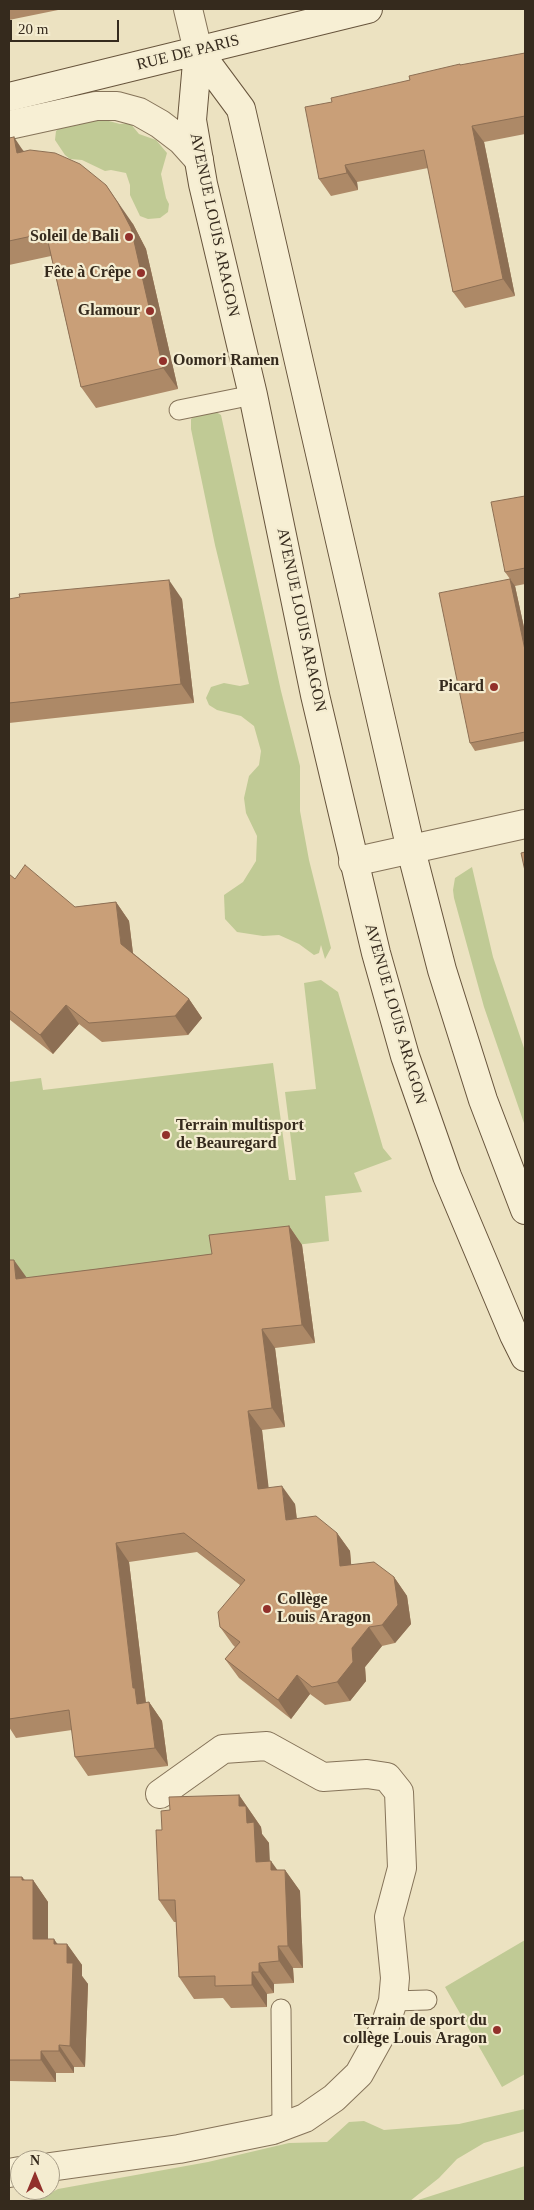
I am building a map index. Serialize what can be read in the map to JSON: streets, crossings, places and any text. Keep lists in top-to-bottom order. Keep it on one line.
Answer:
{"streets":{"main road":["RUE DE PARIS","AVENUE LOUIS ARAGON"]},"crossings":[["RUE DE PARIS","AVENUE LOUIS ARAGON"]],"places":["Soleil de Bali","Fête à Crêpe","Glamour","Oomori Ramen","Picard","Terrain multisport de Beauregard","Collège Louis Aragon","Terrain de sport du collège Louis Aragon"],"scale_bar":"20 m","north":"top"}
